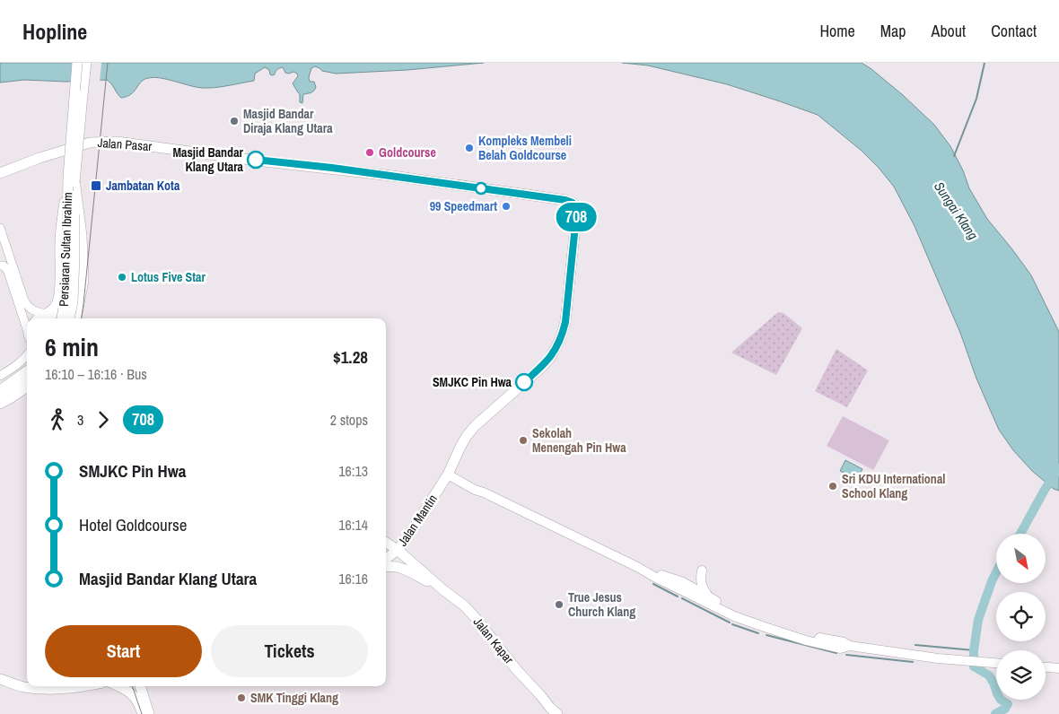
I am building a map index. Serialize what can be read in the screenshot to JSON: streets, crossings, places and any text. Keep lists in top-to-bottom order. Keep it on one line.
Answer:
{"streets":{"highway":["Jalan Pasar","Persiaran Sultan Ibrahim","Jalan Mantin","Jalan Kapar"]},"crossings":[["Jalan Pasar","Jalan Mantin"],["Jalan Mantin","Jalan Kapar"]],"water":["Sungai Klang"],"places":{"other":["Masjid Bandar Diraja Klang Utara","Kompleks Membeli Belah Goldcourse","Goldcourse","Masjid Bandar Klang Utara","99 Speedmart","Lotus Five Star","SMJKC Pin Hwa","Sekolah Menengah Pin Hwa","Sri KDU International School Klang","True Jesus Church Klang","SMK Tinggi Klang"],"transit":["Jambatan Kota"]},"lines":["bus line 708"],"north":"bottom right","page":{"header":"Hopline","nav":["Home","Map","About","Contact"],"on_map":"708","heading":["6 min","16:10 – 16:16 · Bus","$1.28"],"legs":["3","708","2 stops"],"list":[{"name":"SMJKC Pin Hwa","value":"16:13"},{"name":"Hotel Goldcourse","value":"16:14"},{"name":"Masjid Bandar Klang Utara","value":"16:16"}],"buttons":["Start","Tickets"]}}
